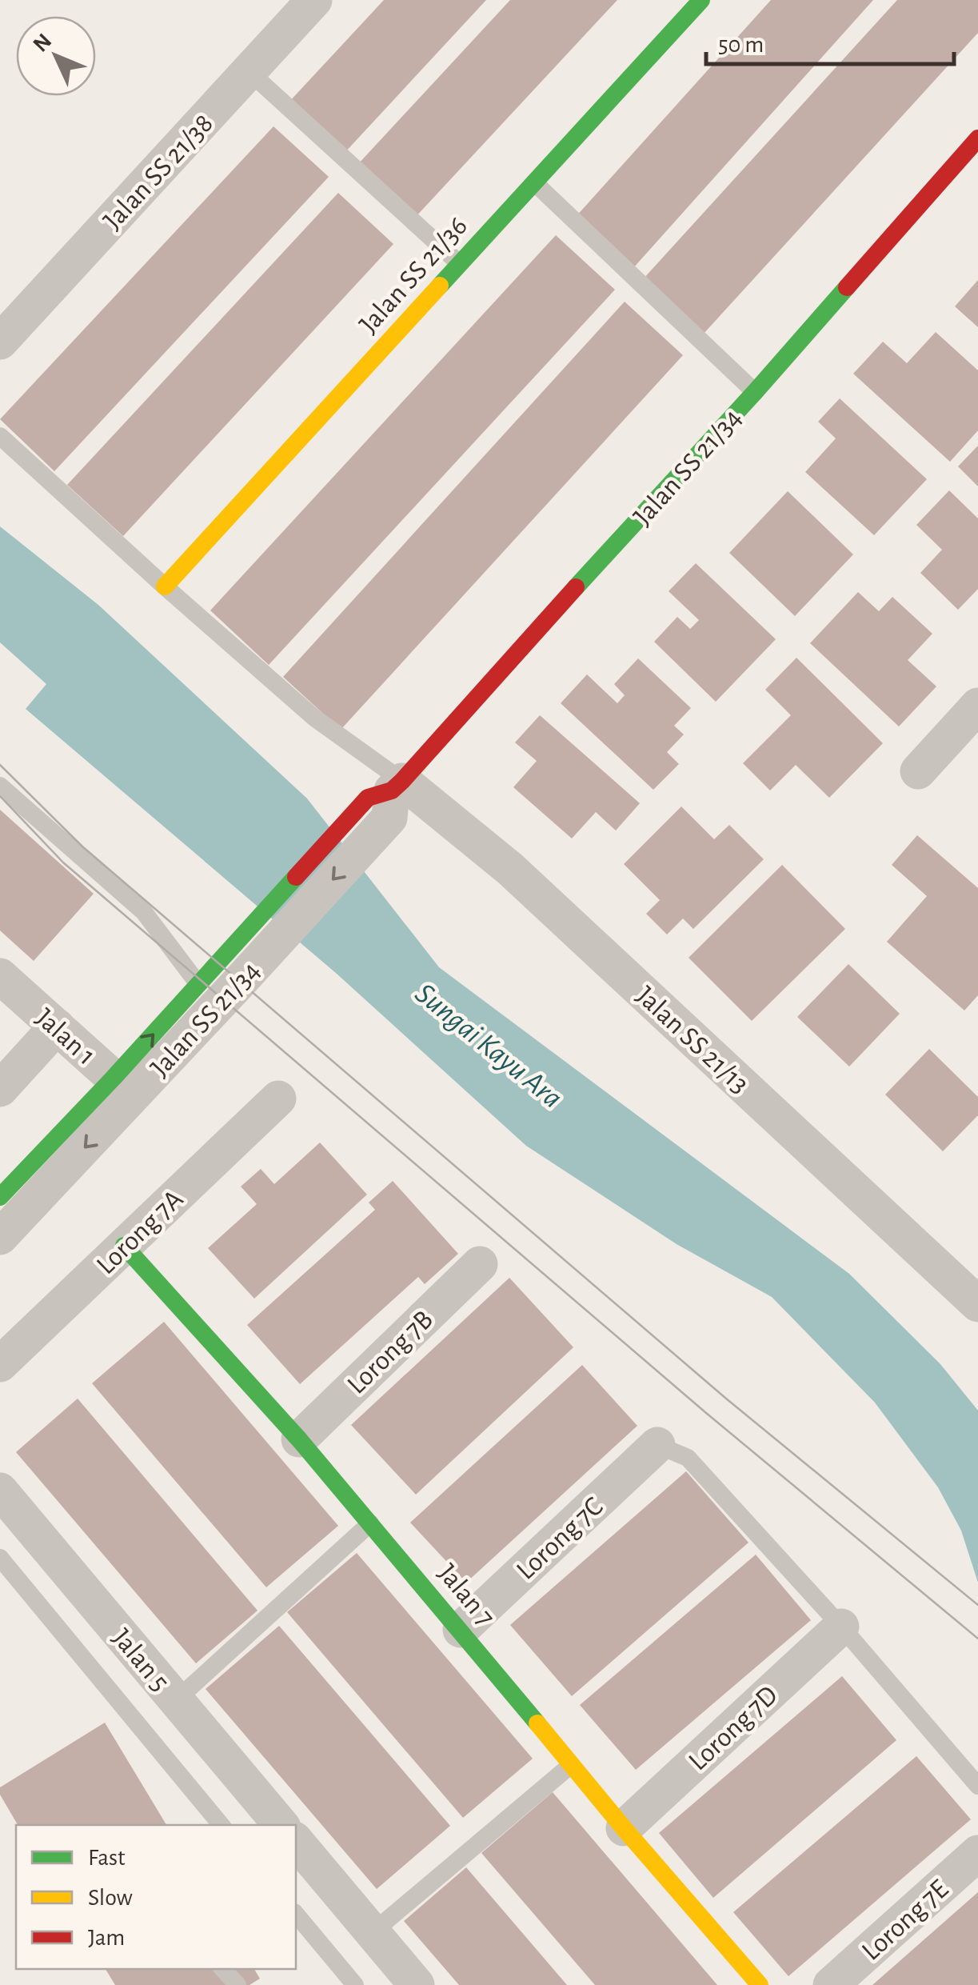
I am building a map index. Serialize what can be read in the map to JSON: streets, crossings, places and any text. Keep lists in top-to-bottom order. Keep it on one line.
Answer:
{"streets":{"street":["Jalan SS 21/38","Jalan SS 21/36","Jalan SS 21/34","Jalan 1","Jalan SS 21/13","Lorong 7A","Lorong 7B","Lorong 7C","Jalan 7","Jalan 5","Lorong 7D","Lorong 7E"]},"crossings":[["Jalan SS 21/34","Jalan 1"],["Jalan SS 21/34","Jalan SS 21/13"],["Lorong 7A","Jalan 7"],["Lorong 7B","Jalan 7"],["Lorong 7C","Jalan 7"],["Jalan 7","Lorong 7D"]],"water":["Sungai Kayu Ara"],"legend":["Fast","Slow","Jam"],"scale_bar":"50 m","north":"top left"}
